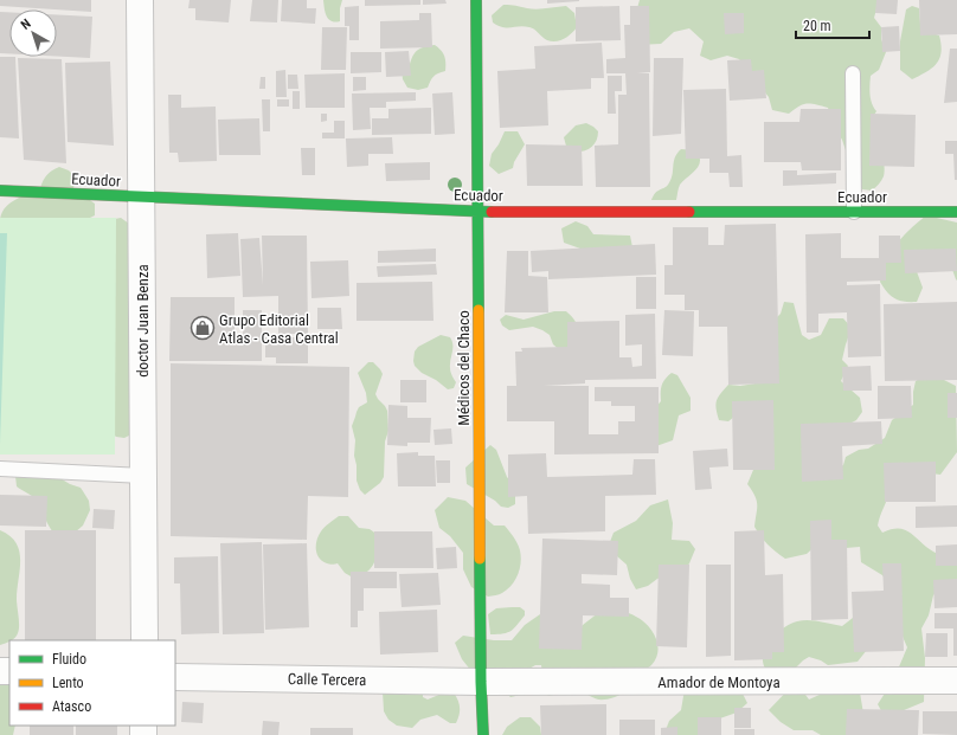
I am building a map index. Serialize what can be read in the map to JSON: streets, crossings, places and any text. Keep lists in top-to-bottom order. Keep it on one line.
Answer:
{"streets":{"street":["Ecuador","doctor Juan Benza","Médicos del Chaco","Calle Tercera","Amador de Montoya"]},"crossings":[["Ecuador","doctor Juan Benza"],["Ecuador","Médicos del Chaco"],["Médicos del Chaco","Calle Tercera"],["Médicos del Chaco","Amador de Montoya"],["Calle Tercera","Amador de Montoya"]],"places":{"shop":["Grupo Editorial Atlas - Casa Central"]},"legend":["Fluido","Lento","Atasco"],"scale_bar":"20 m","north":"top left"}
